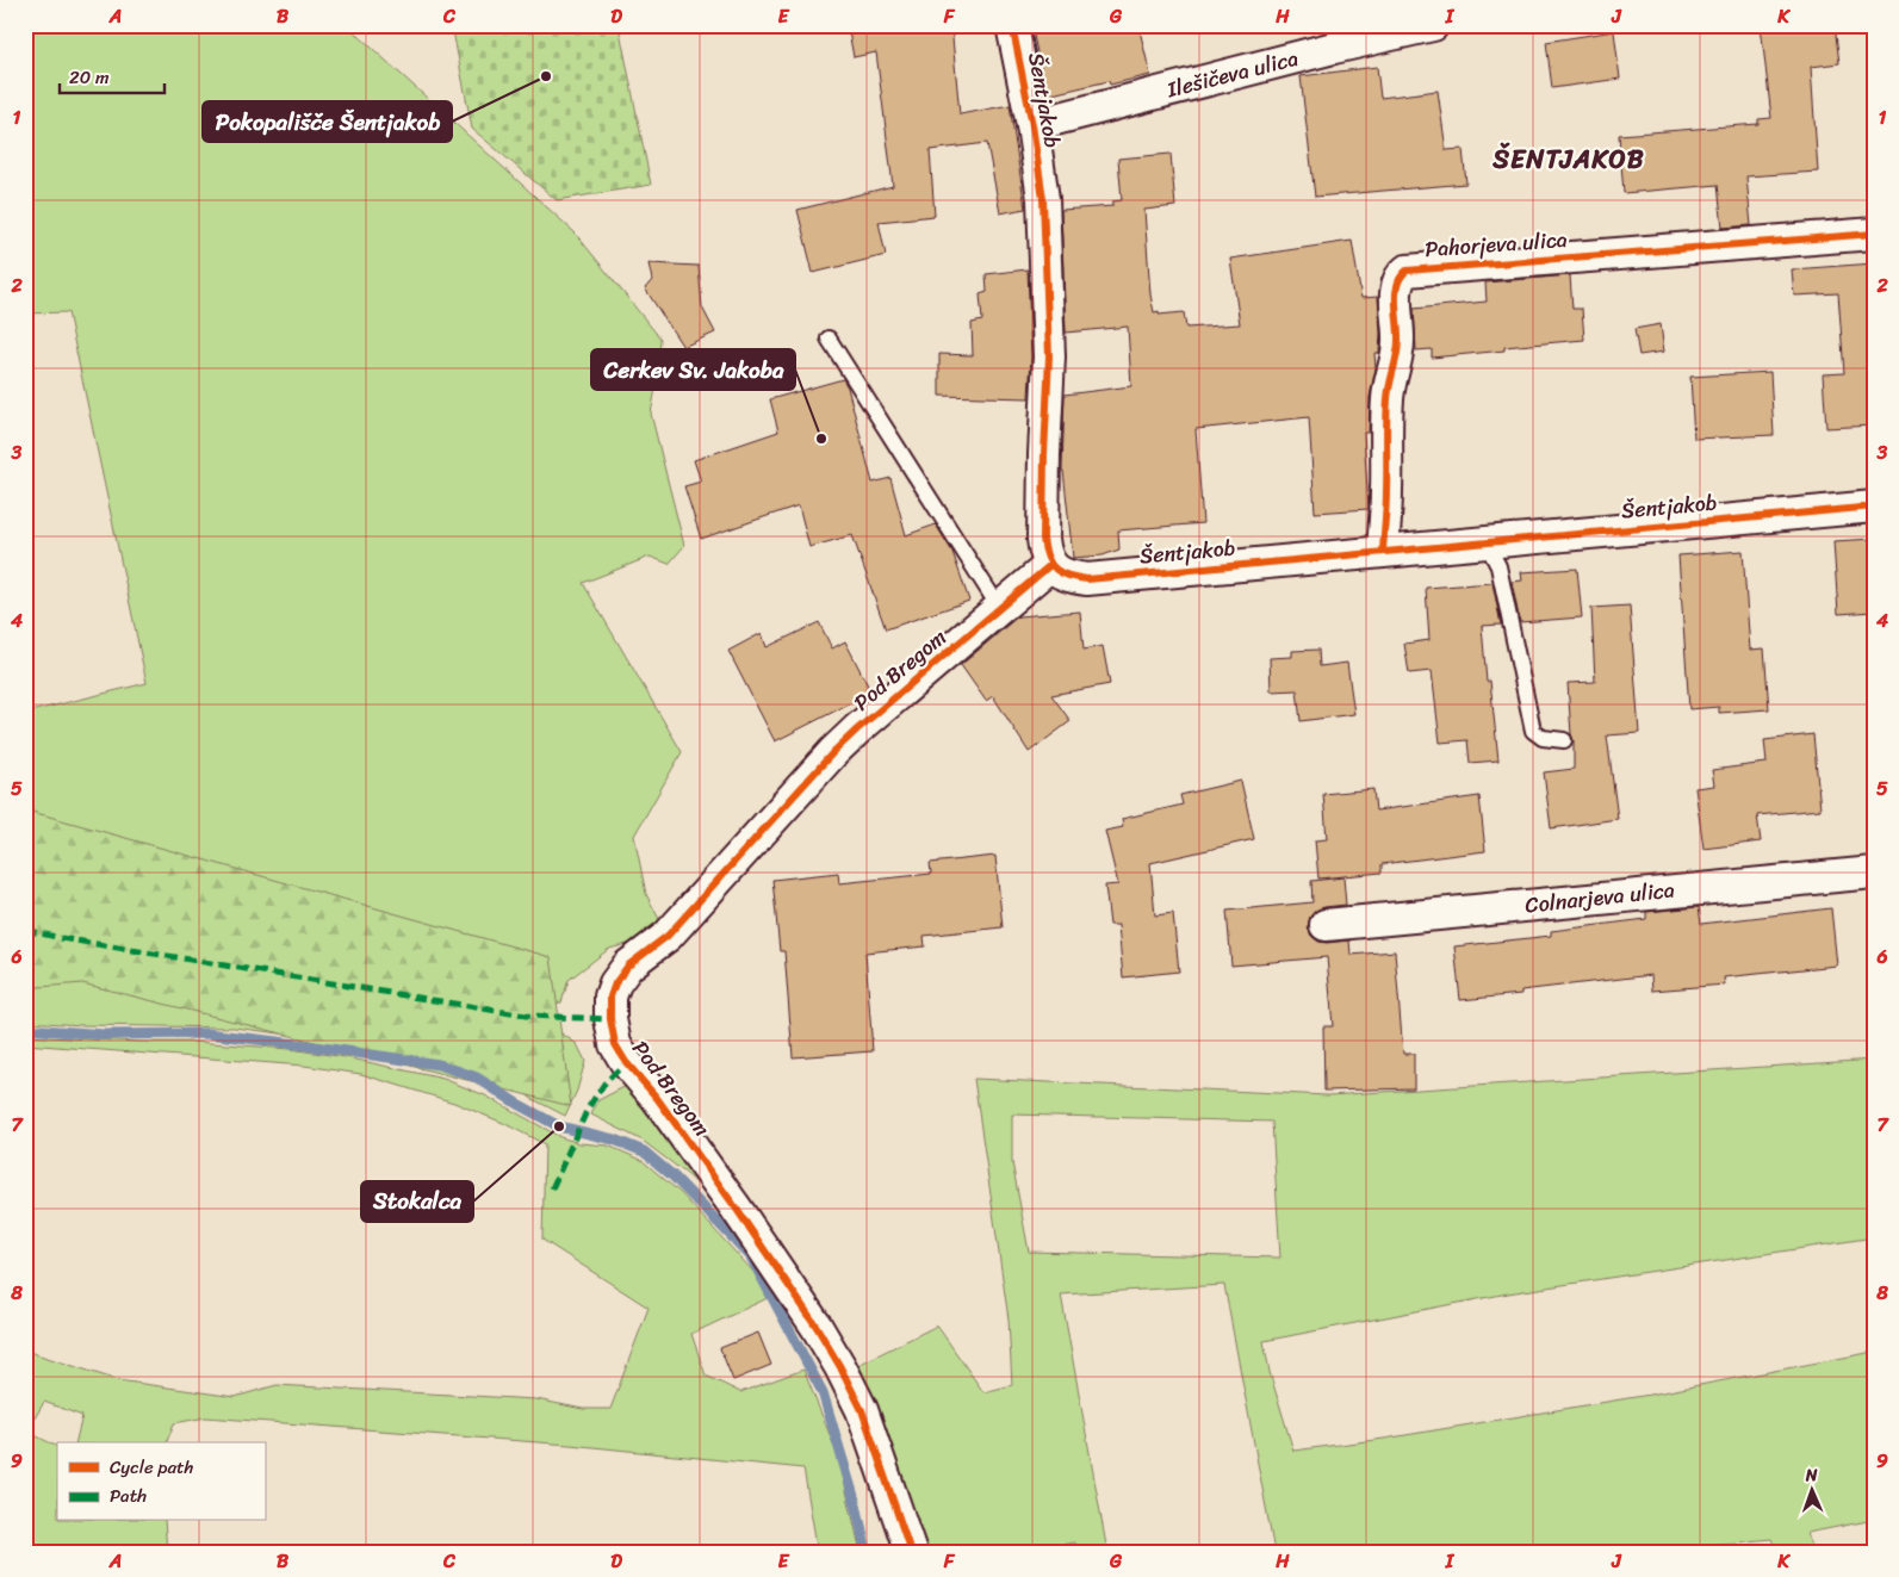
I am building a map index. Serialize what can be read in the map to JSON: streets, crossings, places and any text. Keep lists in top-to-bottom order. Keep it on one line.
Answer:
{"streets":{"street":["Ilešičeva ulica","Šentjakob","Pahorjeva ulica","Pod Bregom","Colnarjeva ulica"]},"crossings":[["Ilešičeva ulica","Šentjakob"],["Šentjakob","Pahorjeva ulica"],["Šentjakob","Pod Bregom"]],"districts":["ŠENTJAKOB"],"places":["Pokopališče Šentjakob","Cerkev Sv. Jakoba","Stokalca"],"legend":["Cycle path","Path"],"scale_bar":"20 m","north":"top","grid":{"columns":["A","B","C","D","E","F","G","H","I","J","K"],"rows":["1","2","3","4","5","6","7","8","9"]}}
